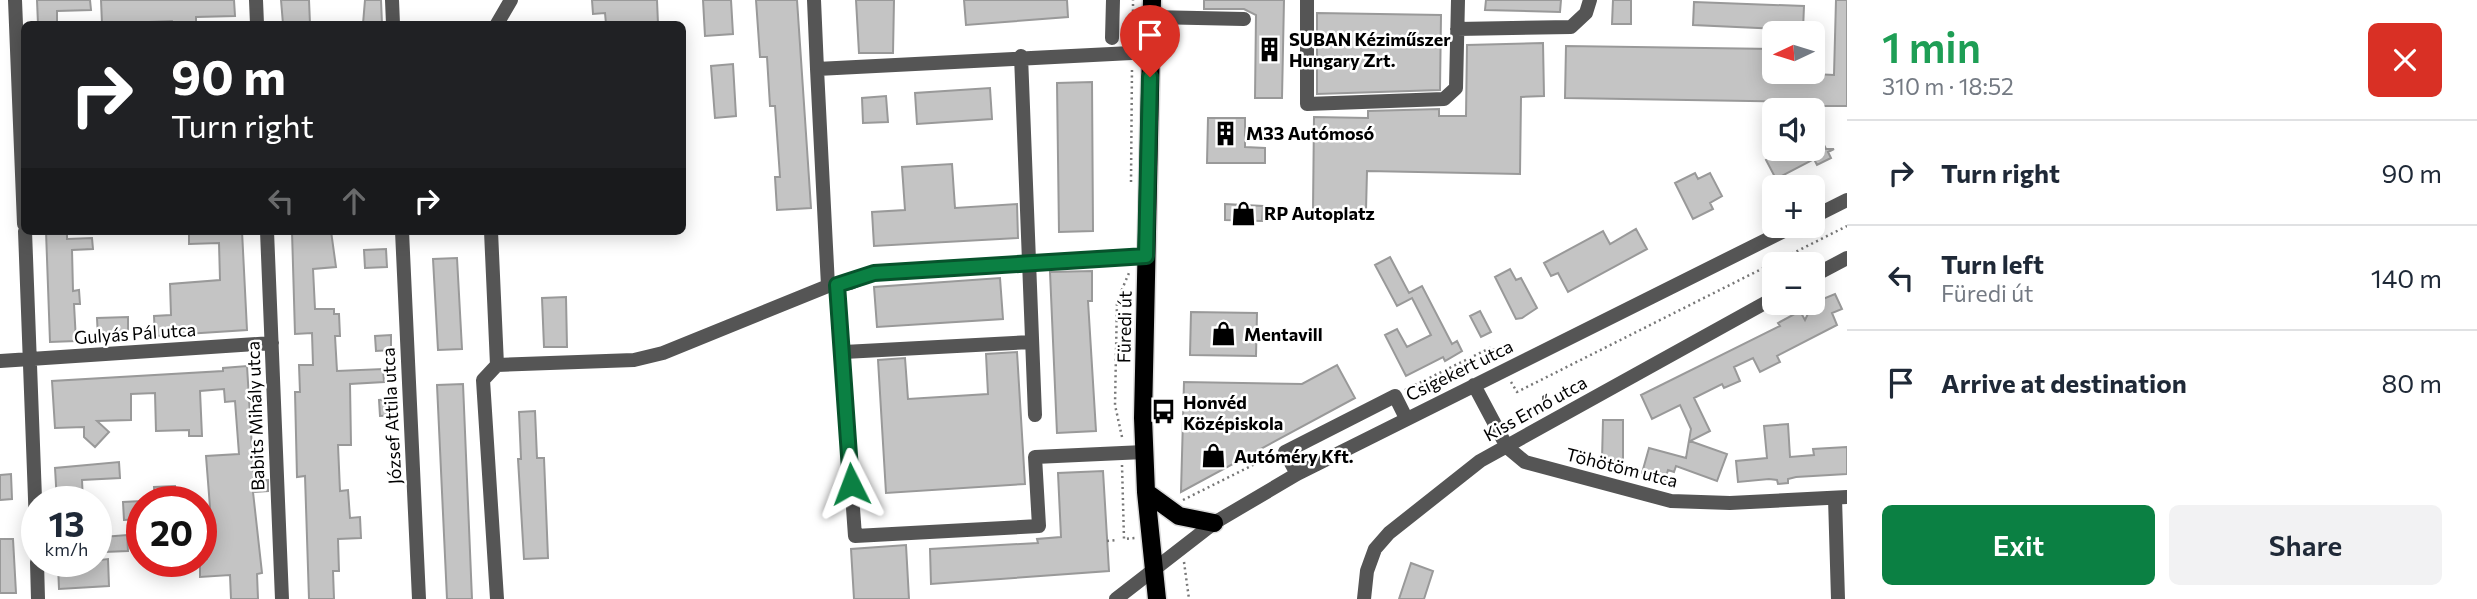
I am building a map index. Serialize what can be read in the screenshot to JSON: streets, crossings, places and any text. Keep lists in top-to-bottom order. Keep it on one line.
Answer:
{"streets":{"main road":["Füredi út"],"street":["Gulyás Pál utca","Csigekert utca","Kiss Ernő utca","Babits Mihály utca","József Attila utca","Töhötöm utca"]},"crossings":[["Füredi út","Csigekert utca"],["Gulyás Pál utca","Babits Mihály utca"],["Kiss Ernő utca","Töhötöm utca"]],"places":{"building":["SUBAN Kéziműszer Hungary Zrt.","M33 Autómosó"],"shop":["RP Autoplatz","Mentavill","Autóméry Kft."],"bus stop":["Honvéd Középiskola"]},"north":"left","page":{"heading":["1 min","310 m · 18:52"],"map_buttons":["+","−"],"turn":["90 m","Turn right"],"list":[{"name":"Turn right","value":"90 m"},{"name":"Turn left","note":"Füredi út","value":"140 m"},{"name":"Arrive at destination","value":"80 m"}],"speed":"13 km/h","limit":"20","buttons":["Exit","Share"]}}
